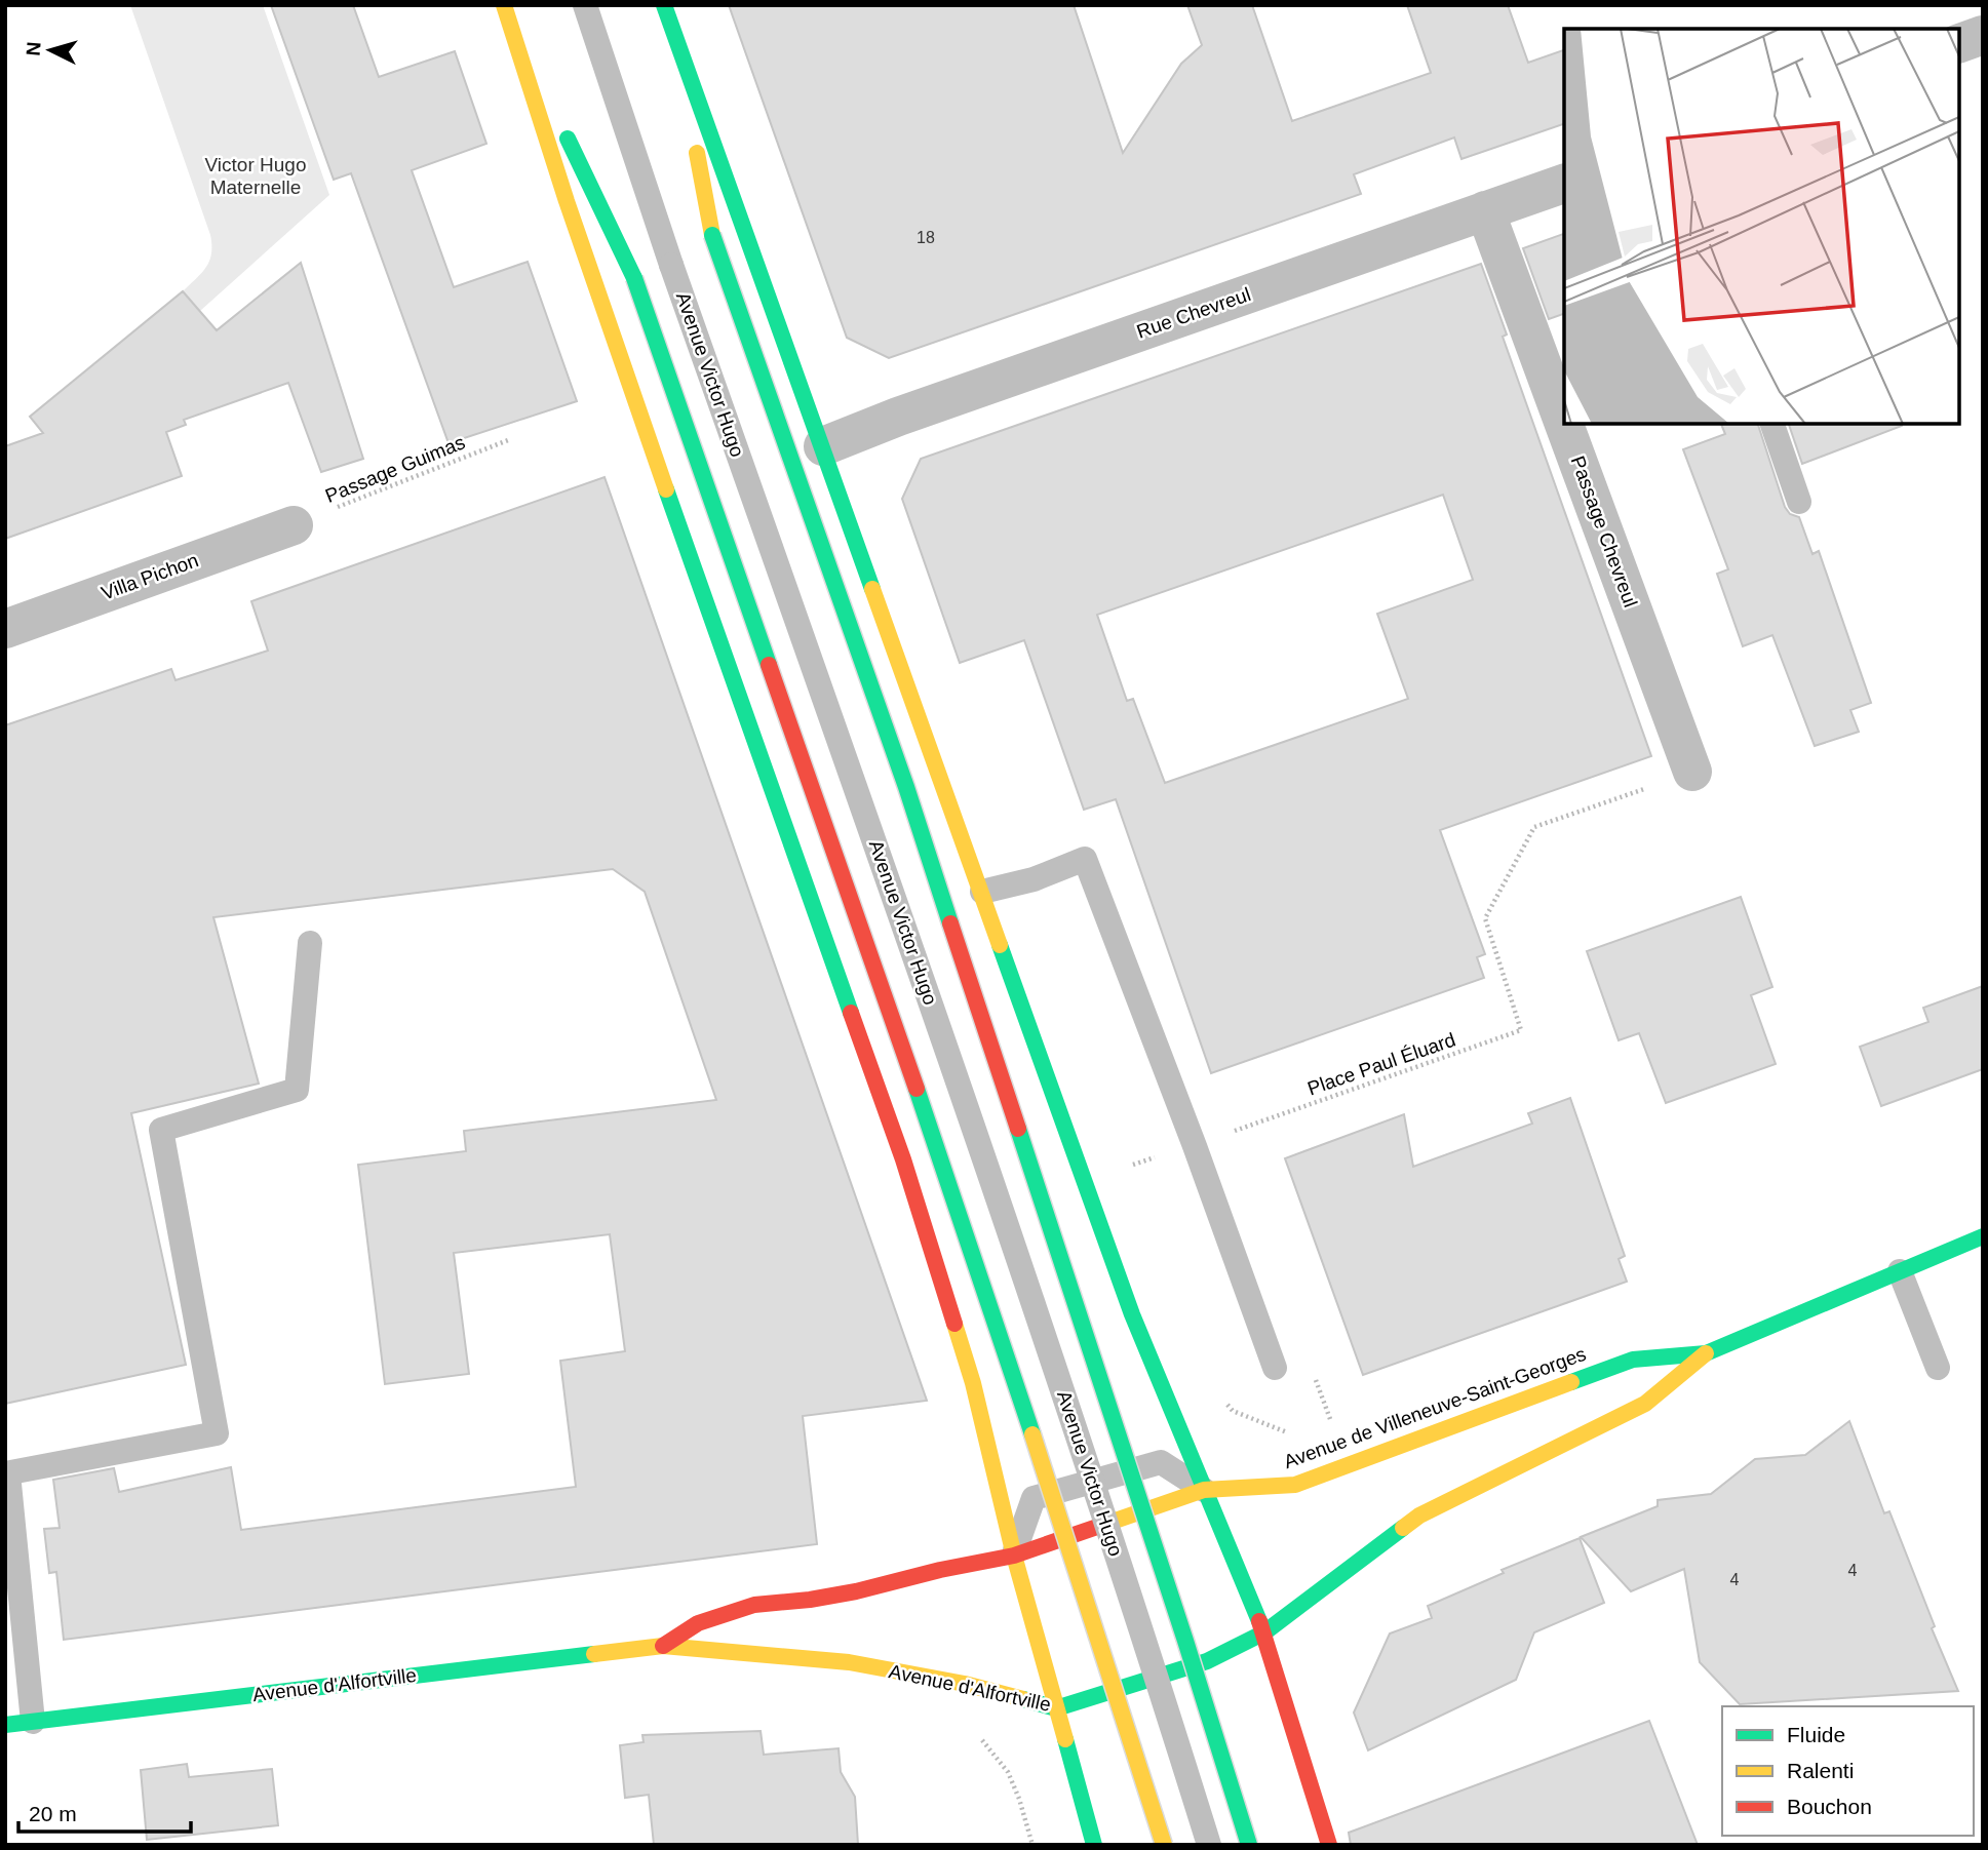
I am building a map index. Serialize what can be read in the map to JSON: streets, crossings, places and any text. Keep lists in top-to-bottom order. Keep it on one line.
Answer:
{"streets":{"main road":["Avenue Victor Hugo","Avenue de Villeneuve-Saint-Georges","Avenue d'Alfortville"],"street":["Rue Chevreul","Passage Chevreul","Villa Pichon"],"path":["Passage Guimas","Place Paul Éluard"]},"crossings":[["Rue Chevreul","Avenue Victor Hugo"],["Rue Chevreul","Passage Chevreul"],["Avenue Victor Hugo","Avenue de Villeneuve-Saint-Georges"],["Avenue Victor Hugo","Avenue d'Alfortville"],["Passage Guimas","Villa Pichon"],["Passage Chevreul","Place Paul Éluard"],["Avenue de Villeneuve-Saint-Georges","Avenue d'Alfortville"]],"parks":["Victor Hugo Maternelle"],"house_numbers":["18","4","4"],"legend":["Fluide","Ralenti","Bouchon"],"scale_bar":"20 m","north":"left"}
